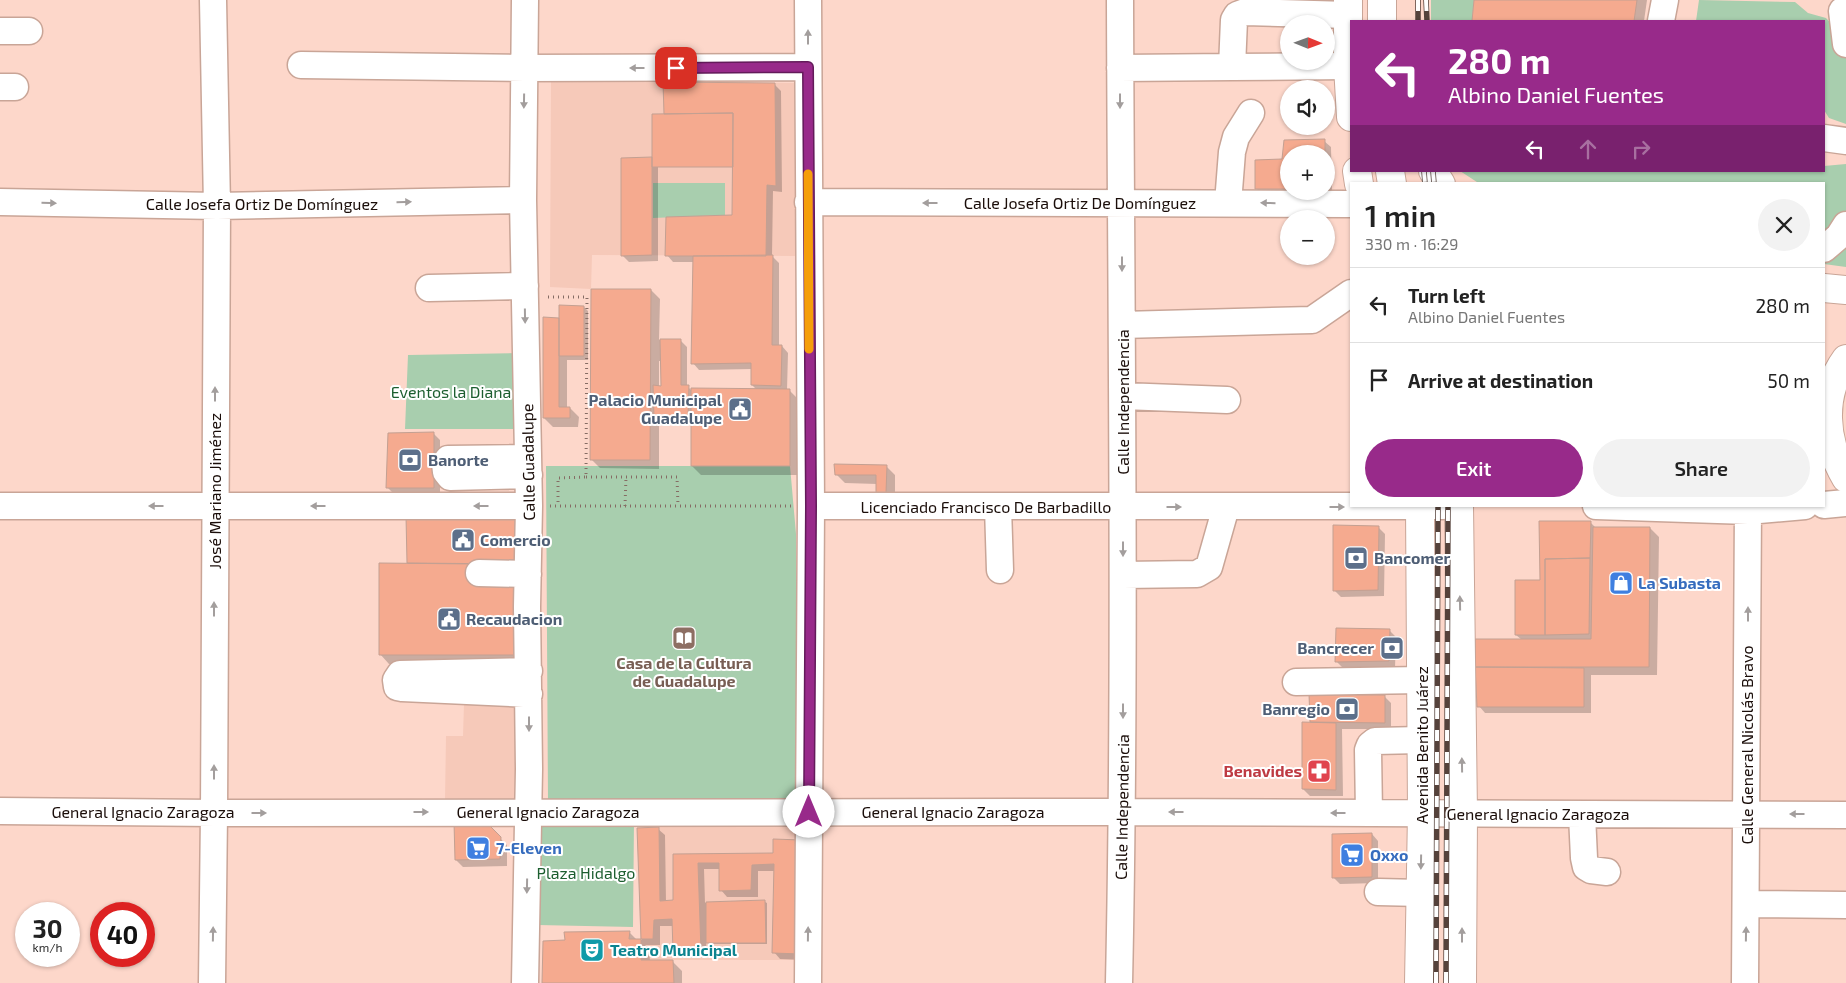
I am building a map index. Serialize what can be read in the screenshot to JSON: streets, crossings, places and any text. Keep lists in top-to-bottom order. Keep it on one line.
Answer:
{"streets":{"main road":["Avenida Benito Juárez"],"street":["Calle Josefa Ortiz De Domínguez","Calle Independencia","Calle Guadalupe","José Mariano Jiménez","Licenciado Francisco De Barbadillo","Calle General Nicolás Bravo","General Ignacio Zaragoza"]},"crossings":[["Calle Josefa Ortiz De Domínguez","Calle Independencia"],["Calle Josefa Ortiz De Domínguez","Calle Guadalupe"],["Calle Josefa Ortiz De Domínguez","José Mariano Jiménez"],["Calle Independencia","Licenciado Francisco De Barbadillo"],["Calle Independencia","General Ignacio Zaragoza"],["Calle Guadalupe","General Ignacio Zaragoza"],["José Mariano Jiménez","General Ignacio Zaragoza"],["Avenida Benito Juárez","General Ignacio Zaragoza"],["Calle General Nicolás Bravo","General Ignacio Zaragoza"]],"one_way":["Calle Independencia","Calle Guadalupe","José Mariano Jiménez","Calle General Nicolás Bravo"],"parks":["Eventos la Diana","Plaza Hidalgo"],"places":{"public building":["Palacio Municipal Guadalupe","Comercio","Recaudacion"],"bank":["Banorte","Bancomer","Bancrecer","Banregio"],"shop":["La Subasta"],"library":["Casa de la Cultura de Guadalupe"],"pharmacy":["Benavides"],"supermarket":["7-Eleven","Oxxo"],"theatre":["Teatro Municipal"]},"north":"right","page":{"map_buttons":["+","−"],"turn":["280 m","Albino Daniel Fuentes"],"heading":["1 min","330 m · 16:29"],"list":[{"name":"Turn left","note":"Albino Daniel Fuentes","value":"280 m"},{"name":"Arrive at destination","value":"50 m"}],"buttons":["Exit","Share"],"speed":"30 km/h","limit":"40"}}
